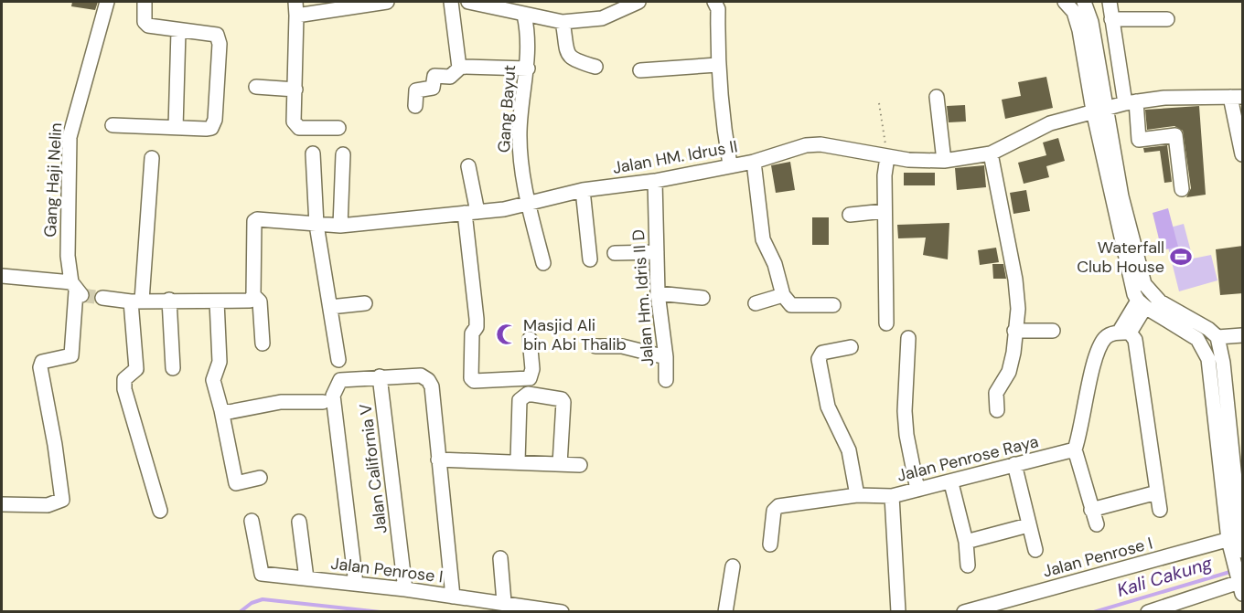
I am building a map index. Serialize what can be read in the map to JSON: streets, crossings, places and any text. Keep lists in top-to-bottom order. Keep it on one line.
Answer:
{"streets":{"street":["Gang Bayut","Jalan HM. Idrus II","Gang Haji Nelin","Jalan Hm. Idris II D","Jalan Penrose Raya","Jalan California V","Jalan Penrose I"]},"crossings":[["Gang Bayut","Jalan HM. Idrus II"],["Jalan HM. Idrus II","Jalan Hm. Idris II D"],["Jalan California V","Jalan Penrose I"]],"water":["Kali Cakung"],"places":{"sports":["Waterfall Club House"],"mosque":["Masjid Ali bin Abi Thalib"]}}
